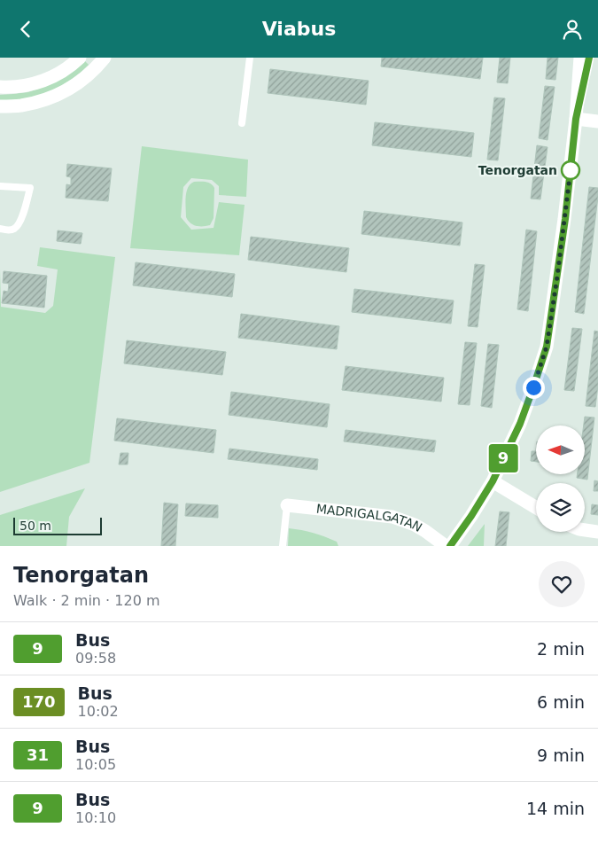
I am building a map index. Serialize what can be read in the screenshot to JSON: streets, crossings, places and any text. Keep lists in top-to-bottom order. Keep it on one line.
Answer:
{"streets":{"street":["MADRIGALGATAN"]},"places":["Tenorgatan"],"lines":["bus line 9"],"scale_bar":"50 m","north":"left","page":{"header":"Viabus","on_map":"9","scale":"50 m","heading":["Tenorgatan","Walk · 2 min · 120 m"],"list":[{"mark":"9","name":"Bus","note":"09:58","value":"2 min"},{"mark":"170","name":"Bus","note":"10:02","value":"6 min"},{"mark":"31","name":"Bus","note":"10:05","value":"9 min"},{"mark":"9","name":"Bus","note":"10:10","value":"14 min"}]}}
